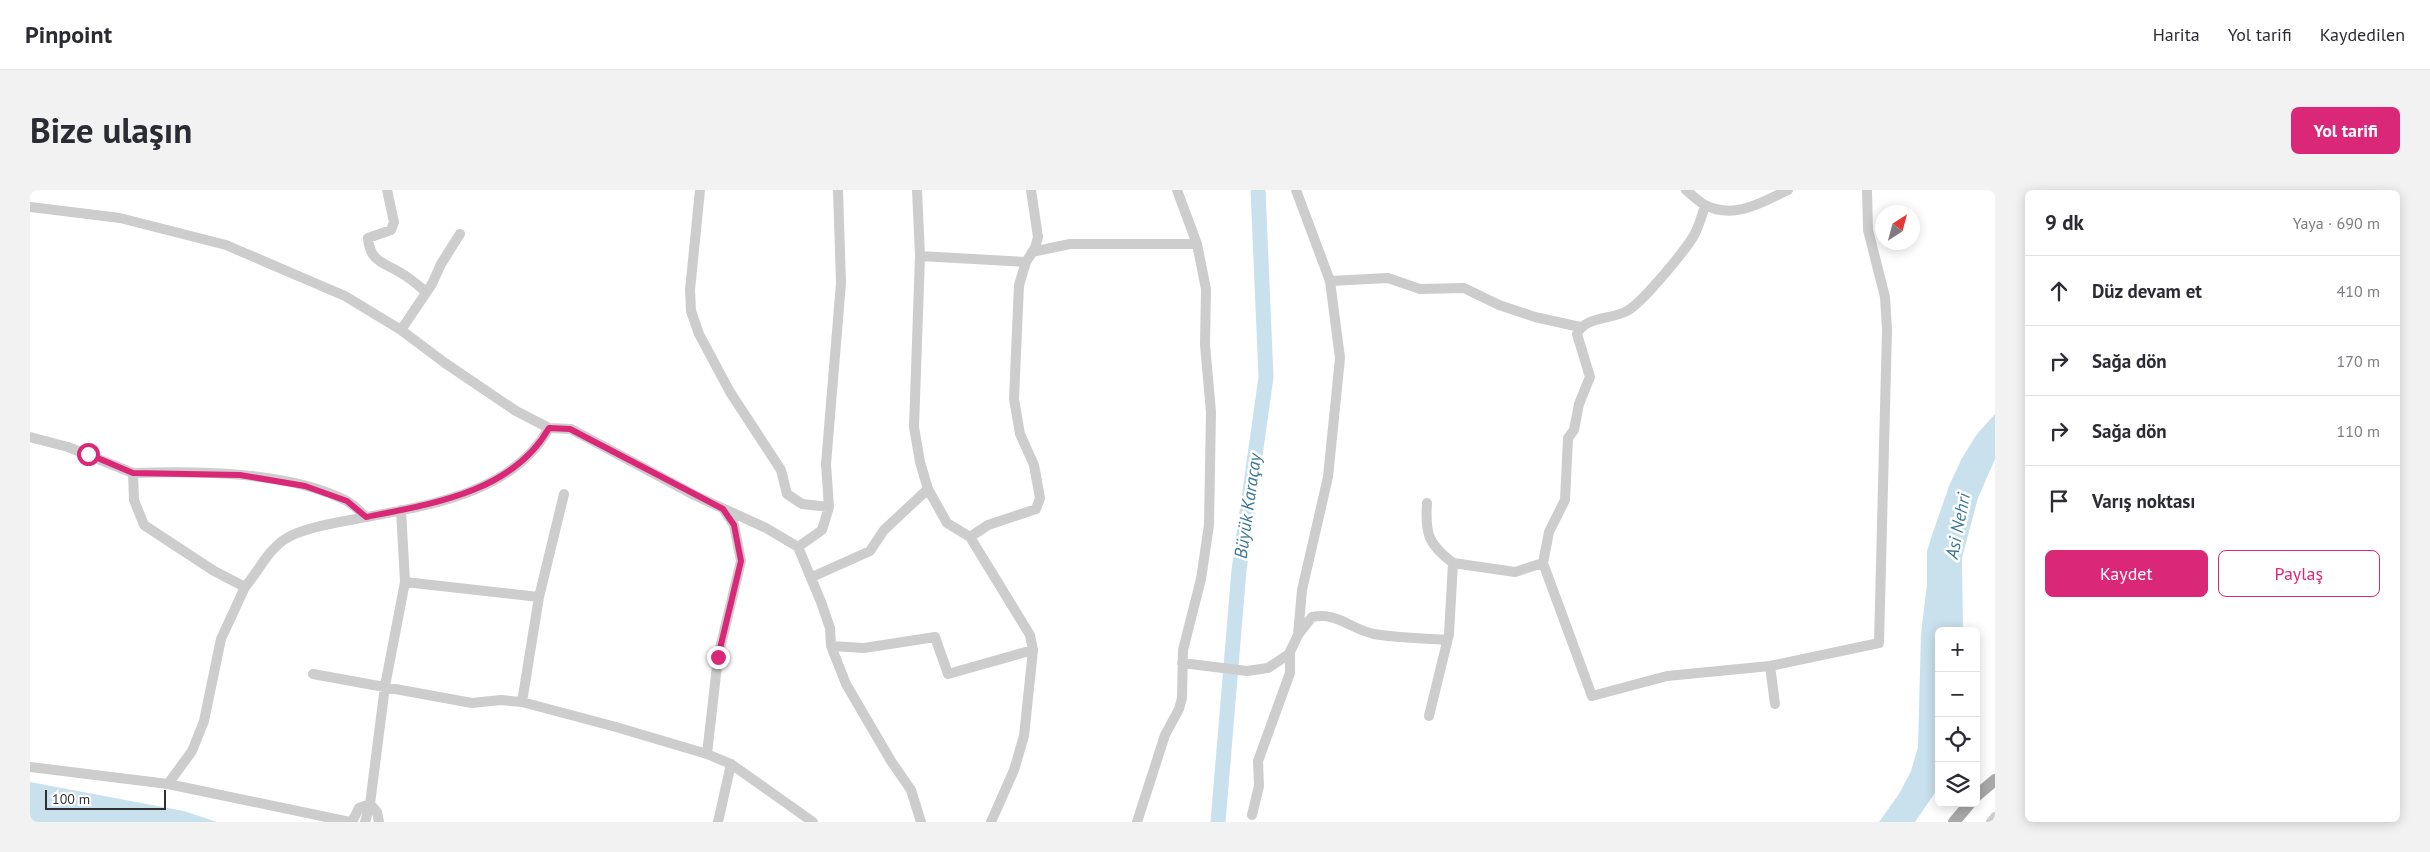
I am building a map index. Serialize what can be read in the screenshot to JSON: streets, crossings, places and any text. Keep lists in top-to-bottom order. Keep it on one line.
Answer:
{"water":["Büyük Karaçay","Asi Nehri"],"scale_bar":"100 m","north":"top right","page":{"header":"Pinpoint","nav":["Harita","Yol tarifi","Kaydedilen"],"title":"Bize ulaşın","buttons":["Yol tarifi",["Kaydet","Paylaş"]],"heading":["9 dk","Yaya · 690 m"],"list":[["Düz devam et","410 m"],["Sağa dön","170 m"],["Sağa dön","110 m"],"Varış noktası"],"map_buttons":["+","−"],"scale":"100 m"}}
